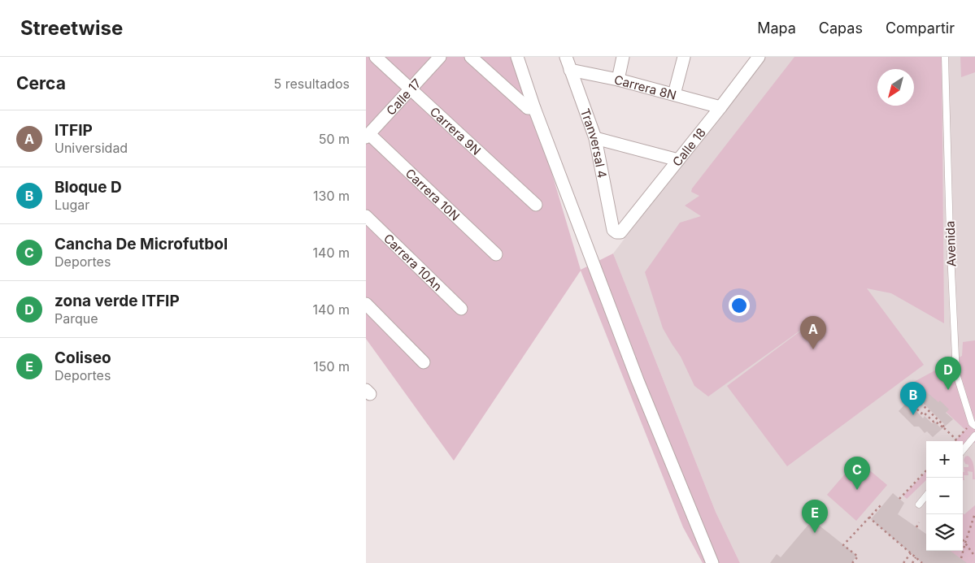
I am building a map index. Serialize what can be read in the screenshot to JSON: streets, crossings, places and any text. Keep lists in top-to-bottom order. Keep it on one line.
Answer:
{"streets":{"street":["Carrera 8N","Calle 17","Carrera 9N","Tranversal 4","Calle 18","Carrera 10N","Carrera 10An"],"lane":["Avenida"]},"crossings":[["Carrera 8N","Tranversal 4"],["Carrera 8N","Calle 18"],["Calle 17","Carrera 9N"],["Calle 17","Carrera 10N"],["Tranversal 4","Calle 18"]],"north":"bottom left","page":{"header":"Streetwise","nav":["Mapa","Capas","Compartir"],"heading":["Cerca","5 resultados"],"list":[{"mark":"A","name":"ITFIP","note":"Universidad","value":"50 m"},{"mark":"B","name":"Bloque D","note":"Lugar","value":"130 m"},{"mark":"C","name":"Cancha De Microfutbol","note":"Deportes","value":"140 m"},{"mark":"D","name":"zona verde ITFIP","note":"Parque","value":"140 m"},{"mark":"E","name":"Coliseo","note":"Deportes","value":"150 m"}],"pins":["A","D","B","C","E"],"map_buttons":["+","−"]}}
